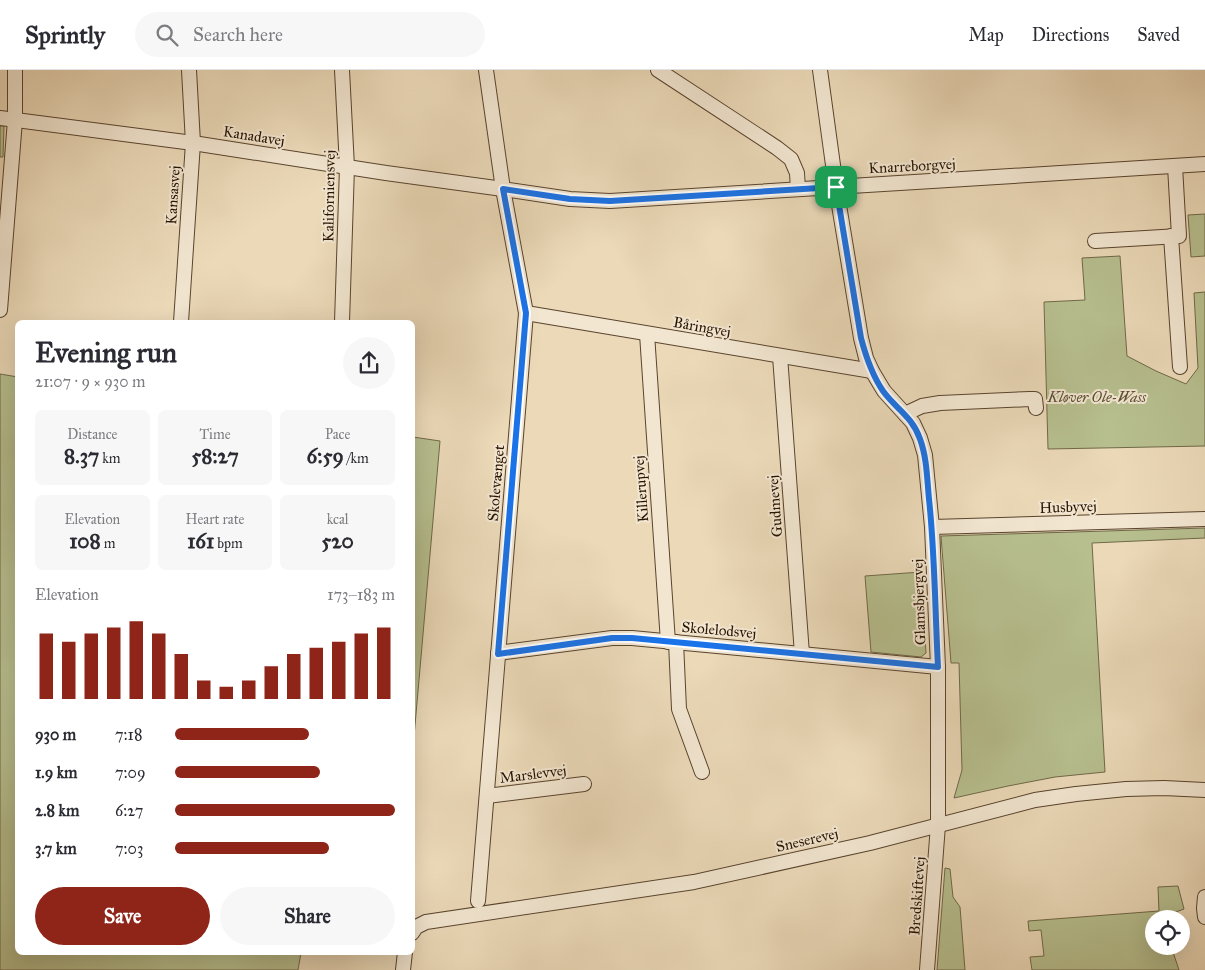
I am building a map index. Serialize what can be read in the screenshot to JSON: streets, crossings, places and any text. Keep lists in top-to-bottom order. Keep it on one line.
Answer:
{"streets":{"street":["Kanadavej","Knarreborgvej","Kansasvej","Kaliforniensvej","Båringvej","Skolevænget","Killerupvej","Gudmevej","Husbyvej","Glamsbjergvej","Skolelodsvej","Marslevvej","Sneserevej","Bredskiftevej"]},"crossings":[["Kanadavej","Knarreborgvej"],["Kanadavej","Kansasvej"],["Kanadavej","Kaliforniensvej"],["Kanadavej","Skolevænget"],["Knarreborgvej","Skolevænget"],["Knarreborgvej","Glamsbjergvej"],["Båringvej","Skolevænget"],["Båringvej","Killerupvej"],["Båringvej","Gudmevej"],["Båringvej","Glamsbjergvej"],["Skolevænget","Skolelodsvej"],["Skolevænget","Marslevvej"],["Killerupvej","Skolelodsvej"],["Gudmevej","Skolelodsvej"],["Husbyvej","Glamsbjergvej"],["Glamsbjergvej","Skolelodsvej"],["Glamsbjergvej","Sneserevej"],["Glamsbjergvej","Bredskiftevej"],["Sneserevej","Bredskiftevej"]],"parks":["Kløver Ole-Wass"],"page":{"header":"Sprintly","search":"Search here","nav":["Map","Directions","Saved"],"heading":["Evening run","21:07 · 9 × 930 m"],"stats":[["Distance","8.37 km"],["Time","58:27"],["Pace","6:59 /km"],["Elevation","108 m"],["Heart rate","161 bpm"],["kcal","520"]],"chart":["Elevation","173–183 m"],"list":[{"name":"930 m","note":"7:18"},{"name":"1.9 km","note":"7:09"},{"name":"2.8 km","note":"6:27"},{"name":"3.7 km","note":"7:03"}],"buttons":["Save","Share"]}}
